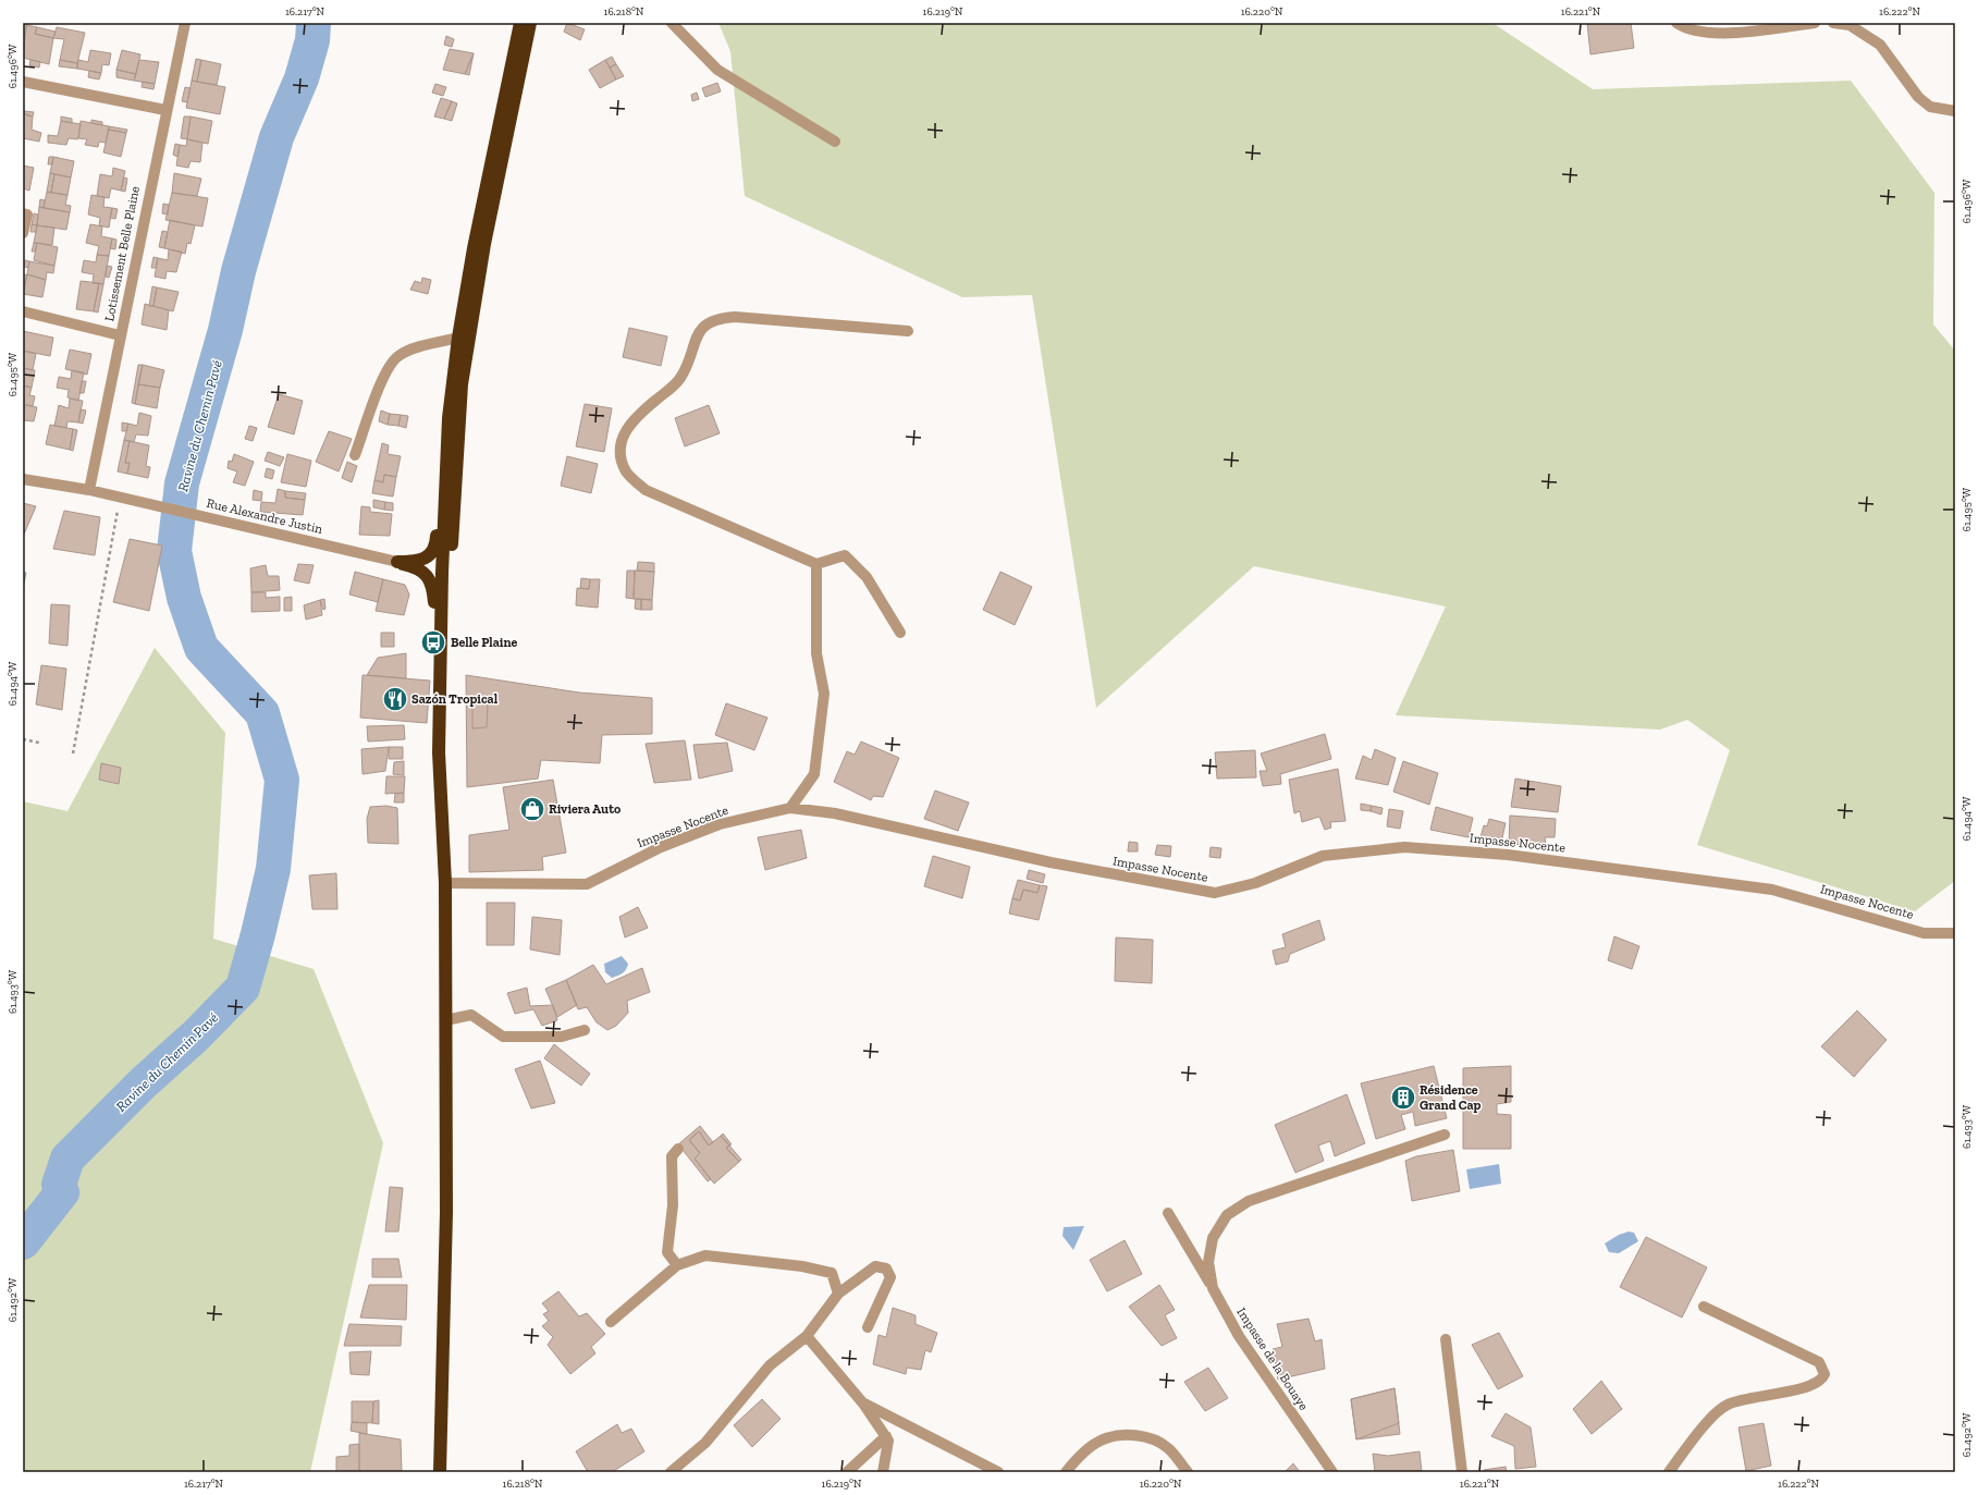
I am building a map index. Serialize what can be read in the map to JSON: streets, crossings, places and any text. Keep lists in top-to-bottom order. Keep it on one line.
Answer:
{"streets":{"street":["Lotissement Belle Plaine","Rue Alexandre Justin","Impasse Nocente","Impasse de la Bouaye"]},"crossings":[["Lotissement Belle Plaine","Rue Alexandre Justin"]],"water":["Ravine du Chemin Pavé"],"places":{"bus stop":["Belle Plaine"],"restaurant":["Sazón Tropical"],"shop":["Riviera Auto"],"building":["Résidence Grand Cap"]},"coordinates":["16.217°N","16.218°N","16.219°N","16.220°N","16.221°N","16.222°N","61.496°W","61.495°W","61.494°W","61.493°W","61.492°W"]}
